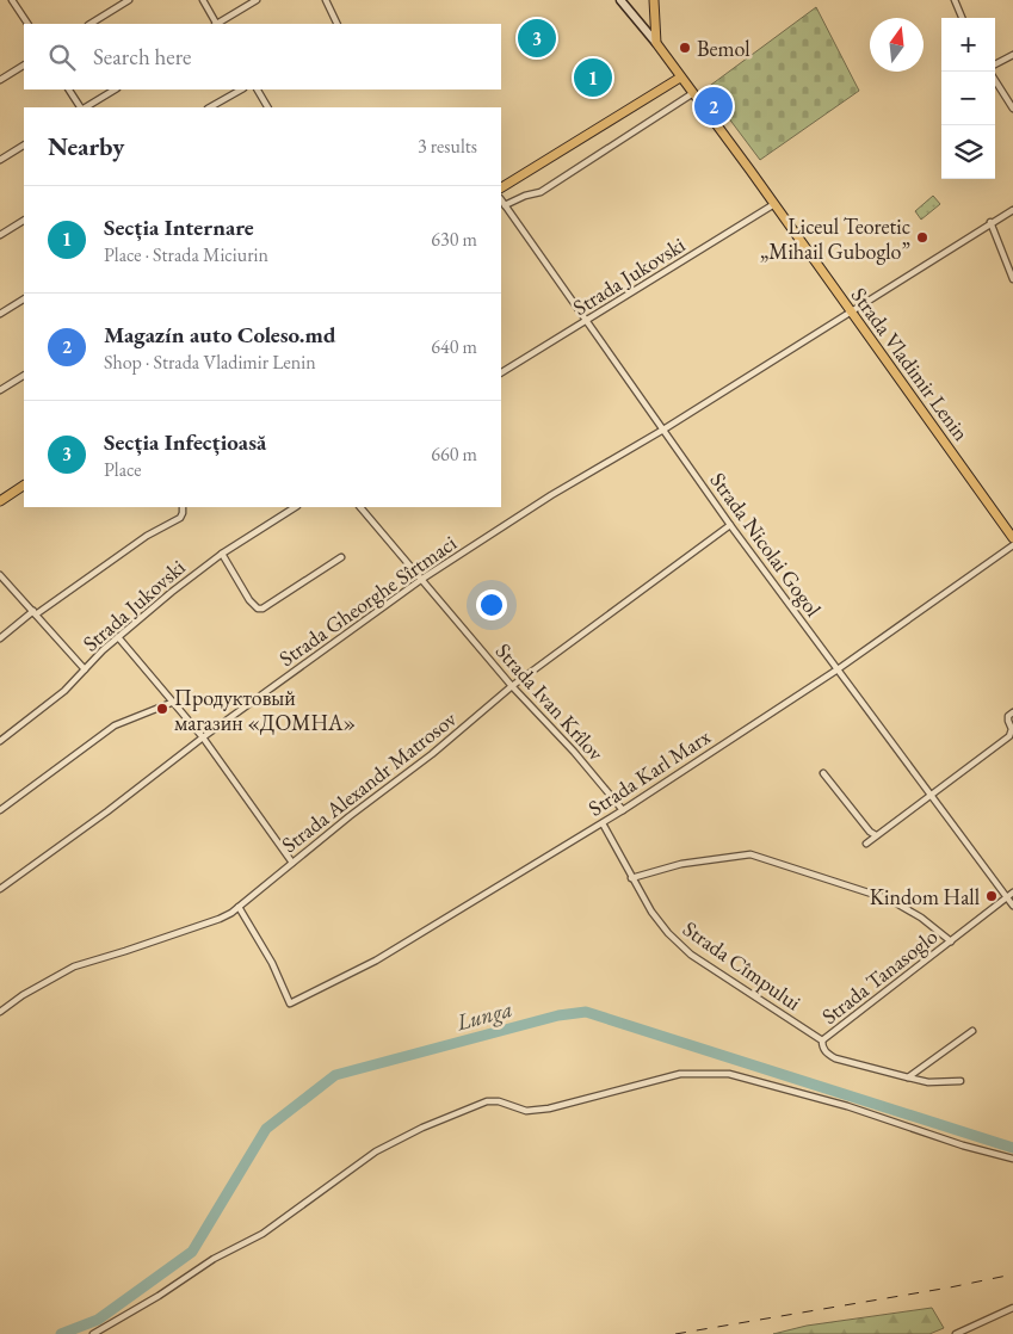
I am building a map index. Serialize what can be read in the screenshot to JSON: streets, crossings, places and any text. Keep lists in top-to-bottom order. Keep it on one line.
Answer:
{"streets":{"main road":["Strada Vladimir Lenin"],"street":["Strada Jukovski","Strada Nicolai Gogol","Strada Gheorghe Sîrtmaci","Strada Ivan Krîlov","Strada Karl Marx","Strada Alexandr Matrosov","Strada Cîmpului","Strada Tanasoglo"]},"crossings":[["Strada Jukovski","Strada Vladimir Lenin"],["Strada Jukovski","Strada Nicolai Gogol"],["Strada Vladimir Lenin","Strada Gheorghe Sîrtmaci"],["Strada Nicolai Gogol","Strada Gheorghe Sîrtmaci"],["Strada Nicolai Gogol","Strada Karl Marx"],["Strada Nicolai Gogol","Strada Alexandr Matrosov"],["Strada Nicolai Gogol","Strada Tanasoglo"],["Strada Gheorghe Sîrtmaci","Strada Ivan Krîlov"],["Strada Ivan Krîlov","Strada Karl Marx"],["Strada Ivan Krîlov","Strada Alexandr Matrosov"],["Strada Karl Marx","Strada Alexandr Matrosov"],["Strada Karl Marx","Strada Cîmpului"],["Strada Cîmpului","Strada Tanasoglo"]],"water":["Lunga"],"places":["Bemol","Liceul Teoretic „Mihail Guboglo”","Продуктовый магазин «ДОМНА»","Kindom Hall"],"north":"top","page":{"pins":["3","1","2"],"map_buttons":["+","−"],"search":"Search here","heading":["Nearby","3 results"],"list":[{"mark":"1","name":"Secția Internare","note":"Place · Strada Miciurin","value":"630 m"},{"mark":"2","name":"Magazín auto Coleso.md","note":"Shop · Strada Vladimir Lenin","value":"640 m"},{"mark":"3","name":"Secția Infecțioasă","note":"Place","value":"660 m"}]}}
